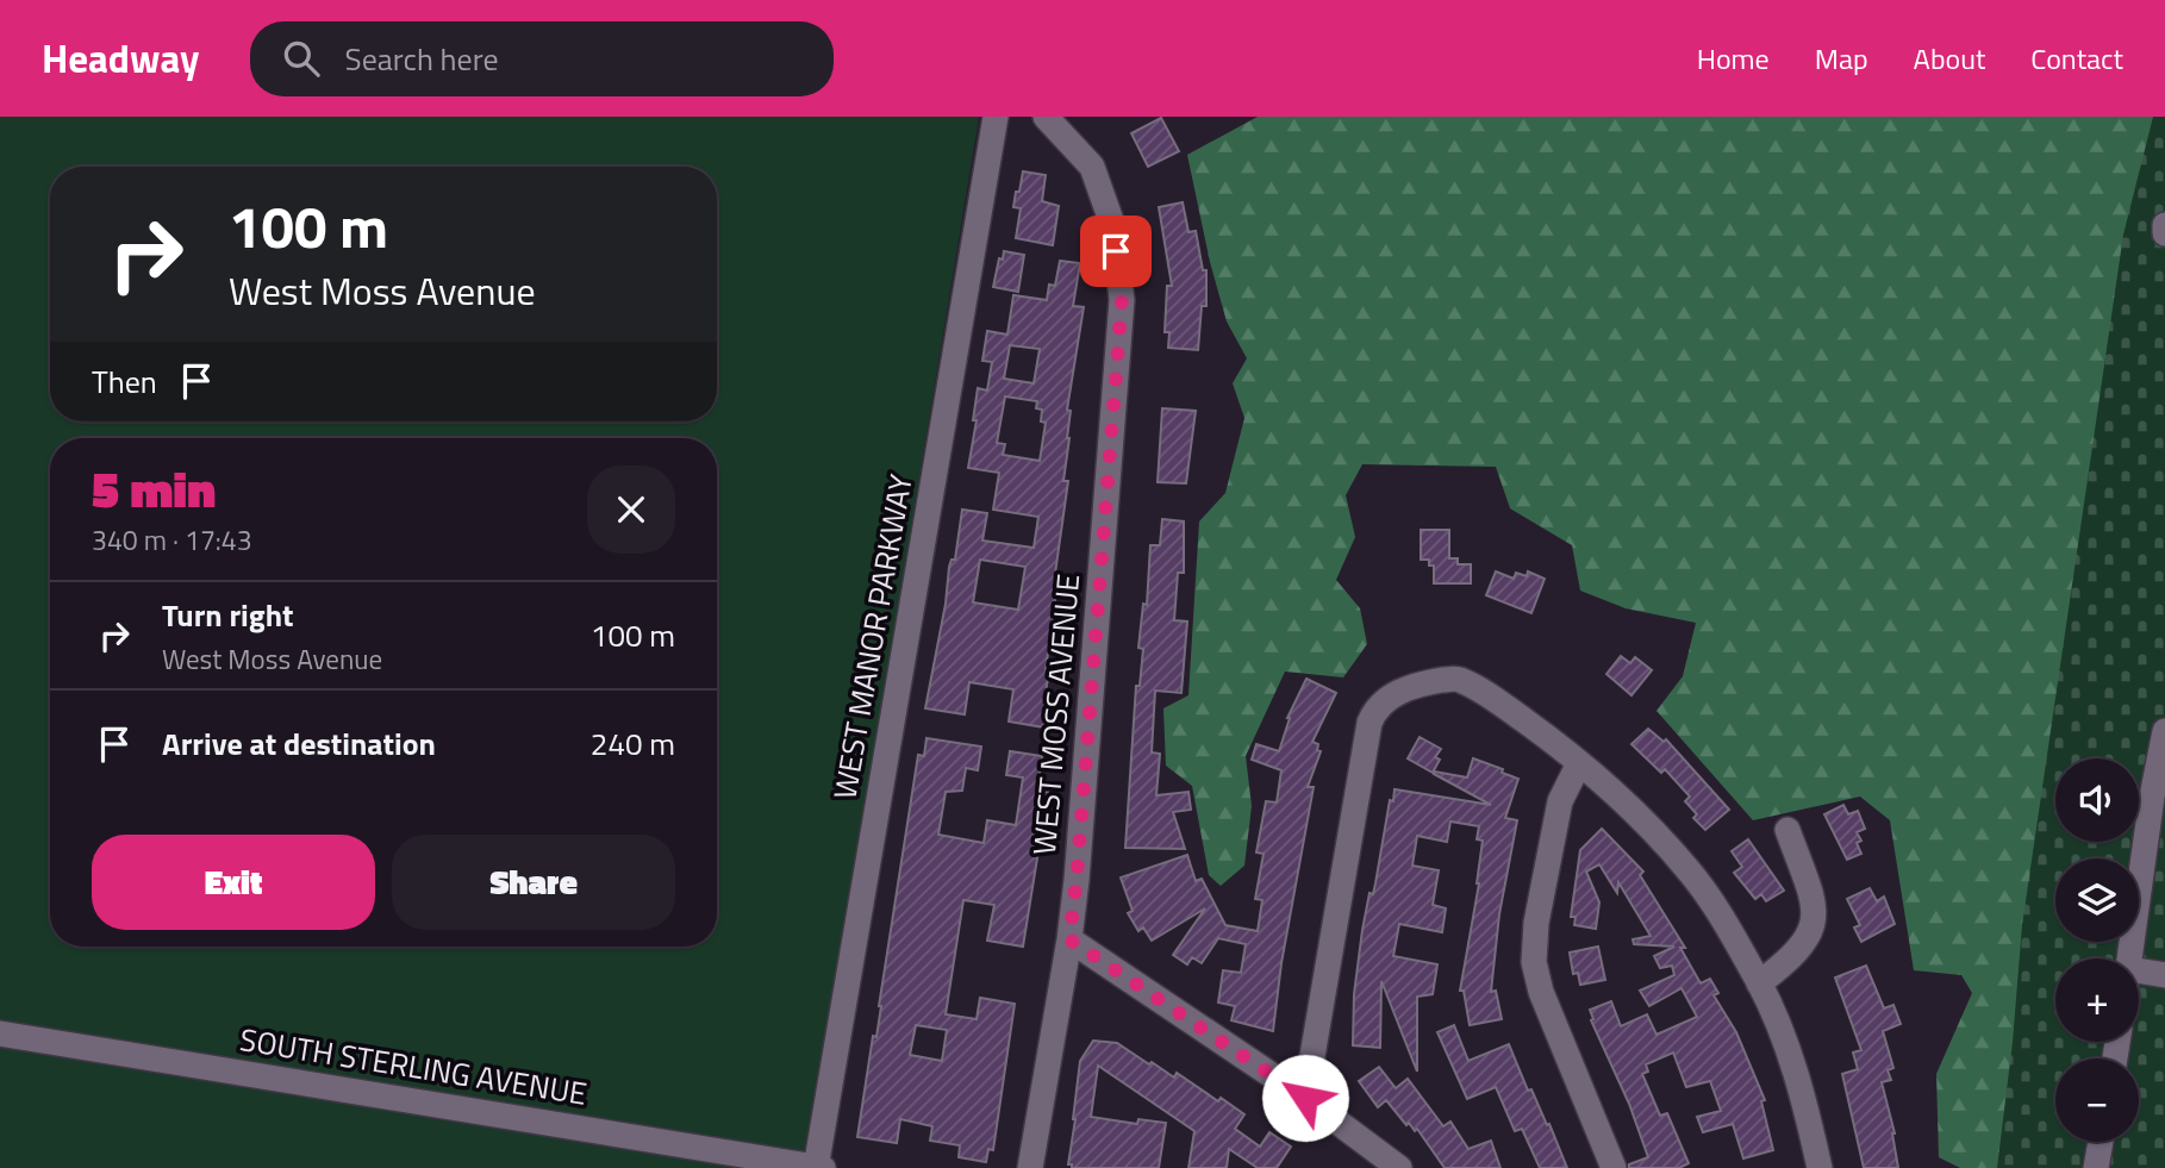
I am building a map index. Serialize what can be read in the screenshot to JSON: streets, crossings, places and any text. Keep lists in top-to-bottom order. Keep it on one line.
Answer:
{"streets":{"street":["WEST MANOR PARKWAY","WEST MOSS AVENUE","SOUTH STERLING AVENUE"]},"crossings":[["WEST MANOR PARKWAY","SOUTH STERLING AVENUE"]],"page":{"header":"Headway","search":"Search here","nav":["Home","Map","About","Contact"],"turn":["100 m","West Moss Avenue"],"then":"Then","heading":["5 min","340 m · 17:43"],"list":[{"name":"Turn right","note":"West Moss Avenue","value":"100 m"},{"name":"Arrive at destination","value":"240 m"}],"map_buttons":["+","−"],"buttons":["Exit","Share"]}}
